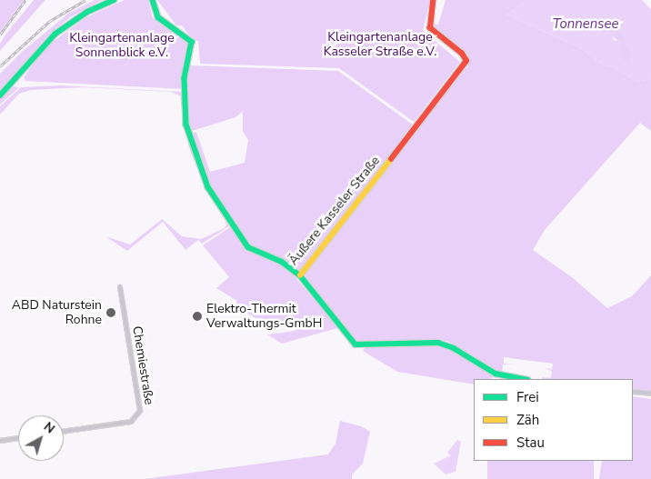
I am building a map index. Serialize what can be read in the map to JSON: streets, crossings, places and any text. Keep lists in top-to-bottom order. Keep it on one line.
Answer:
{"streets":{"street":["Äußere Kasseler Straße","Chemiestraße"]},"water":["Tonnensee"],"parks":["Kleingartenanlage Kasseler Straße e.V.","Kleingartenanlage Sonnenblick e.V."],"places":["ABD Naturstein Rohne","Elektro-Thermit Verwaltungs-GmbH"],"legend":["Frei","Zäh","Stau"],"north":"top right"}
